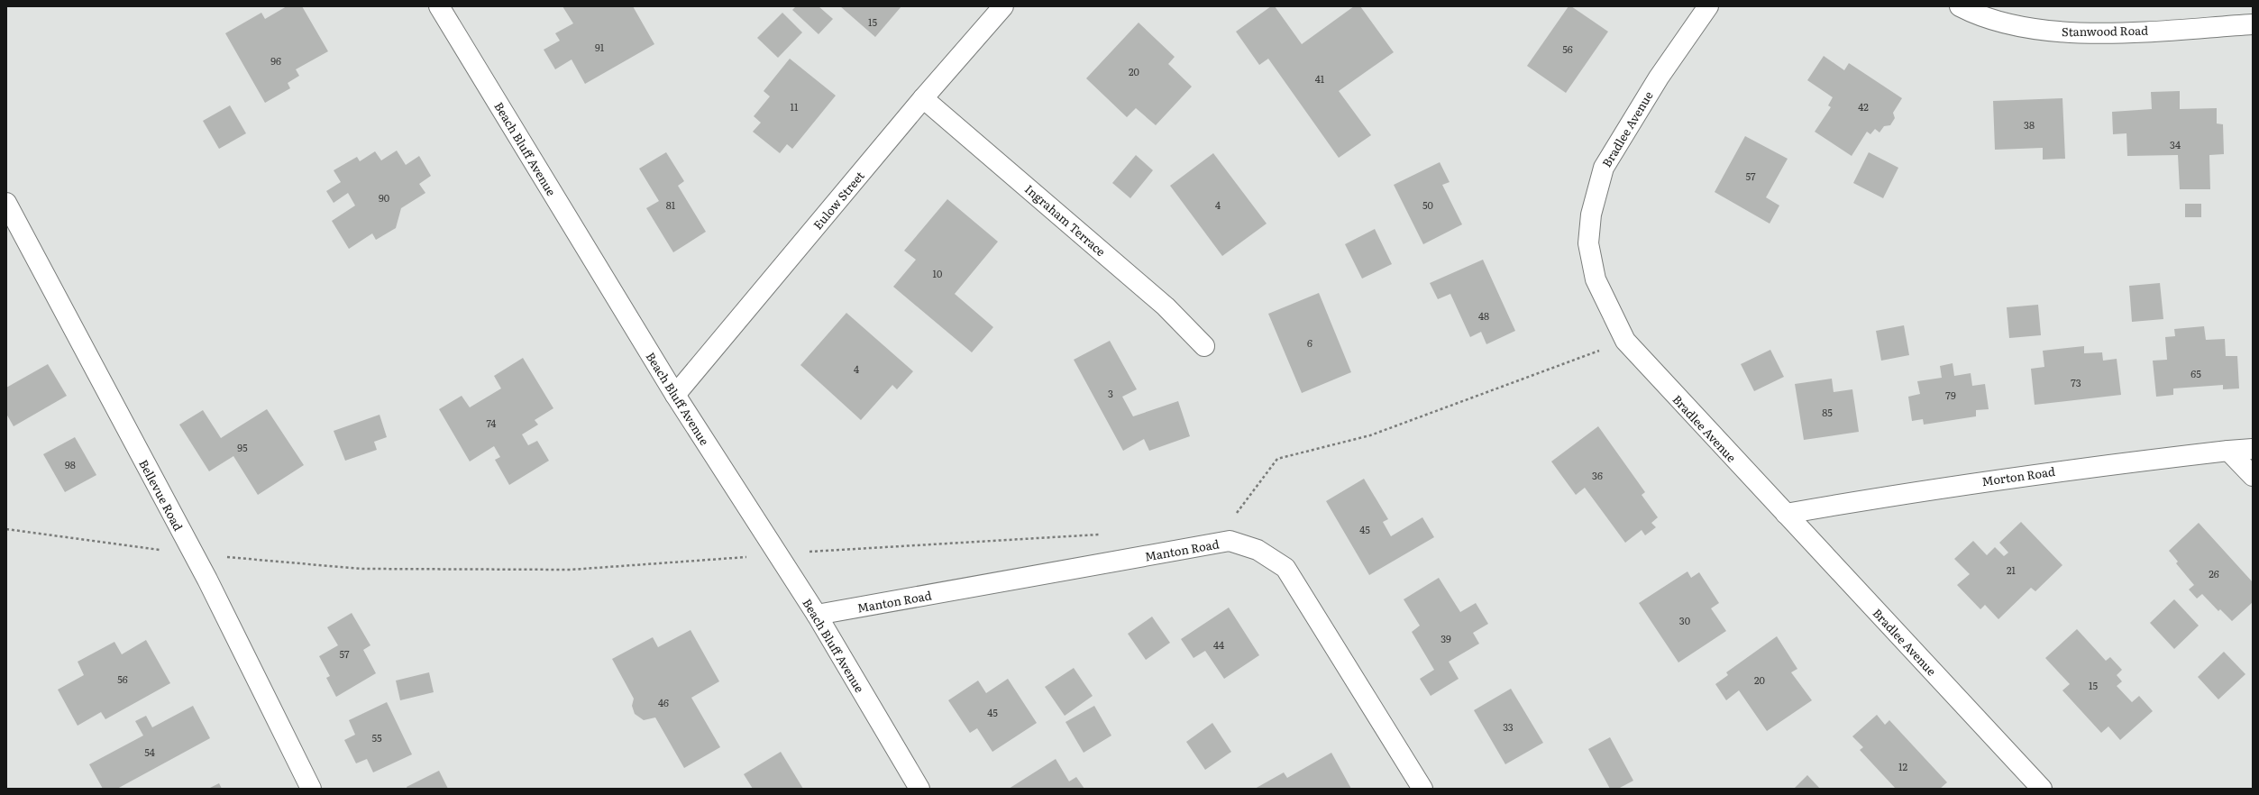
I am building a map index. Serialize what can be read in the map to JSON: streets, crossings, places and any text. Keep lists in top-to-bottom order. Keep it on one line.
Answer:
{"streets":{"street":["Stanwood Road","Bradlee Avenue","Beach Bluff Avenue","Eulow Street","Ingraham Terrace","Morton Road","Bellevue Road","Manton Road"]},"crossings":[["Bradlee Avenue","Morton Road"],["Beach Bluff Avenue","Eulow Street"],["Beach Bluff Avenue","Manton Road"],["Eulow Street","Ingraham Terrace"]],"house_numbers":["15","91","56","96","20","41","11","42","38","34","57","90","81","4","50","10","48","6","4","65","73","3","79","85","74","95","98","36","45","21","26","30","39","44","57","56","20","15","46","45","33","55","54","12"]}
